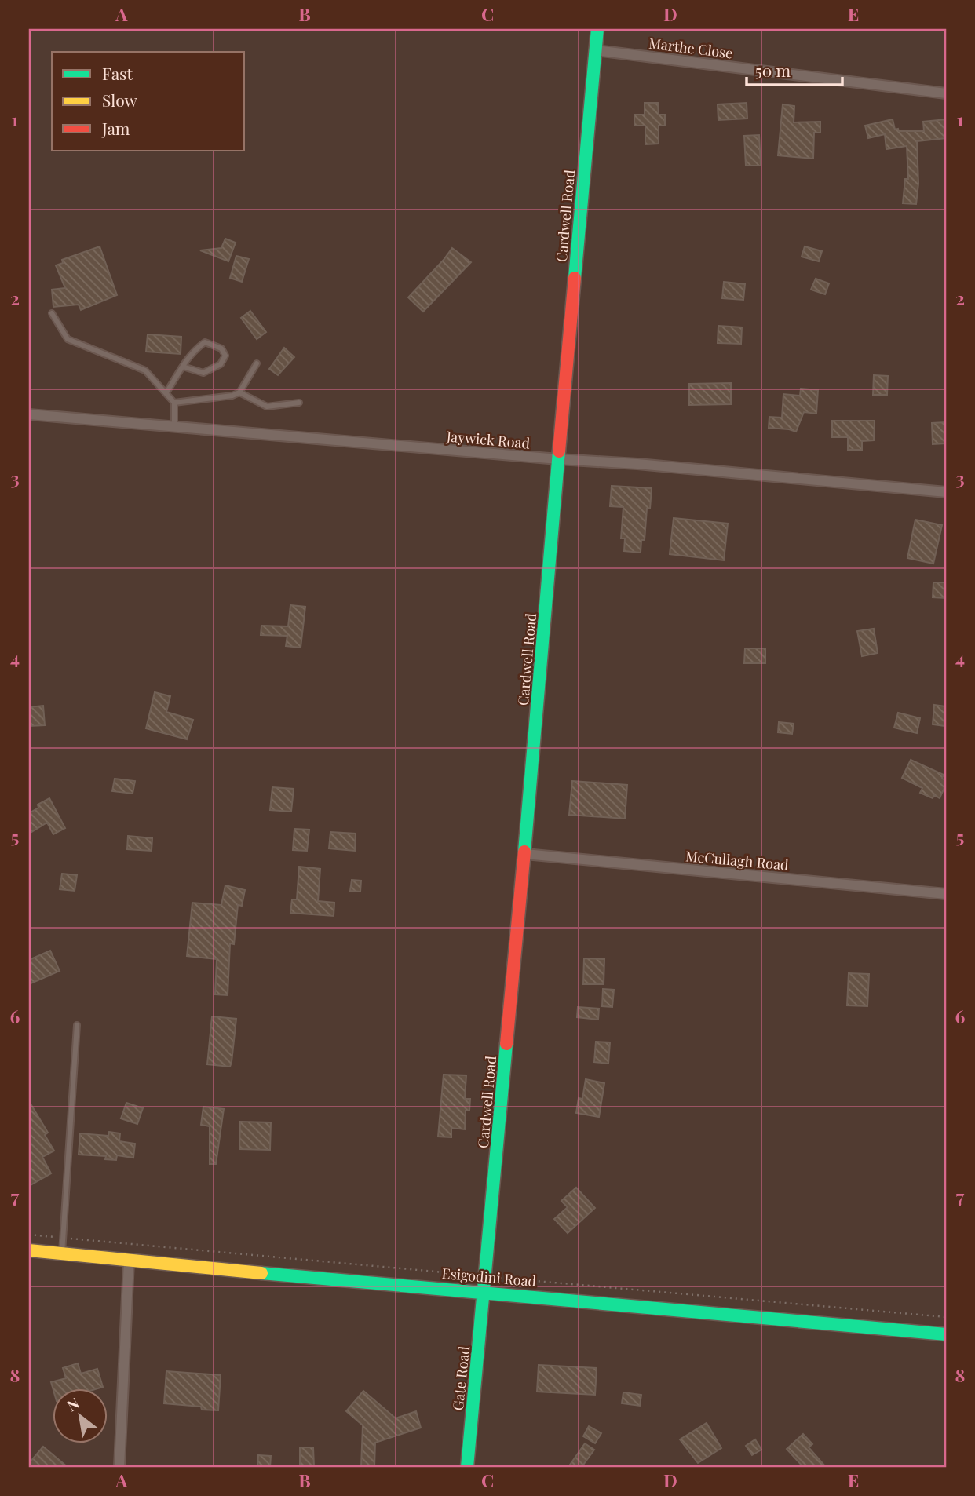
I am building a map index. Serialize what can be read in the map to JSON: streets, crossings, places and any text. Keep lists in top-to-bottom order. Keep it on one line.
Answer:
{"streets":{"street":["Marthe Close","Cardwell Road","Jaywick Road","McCullagh Road","Esigodini Road","Gate Road"]},"crossings":[["Marthe Close","Cardwell Road"],["Cardwell Road","Jaywick Road"],["Cardwell Road","McCullagh Road"],["Cardwell Road","Esigodini Road"],["Cardwell Road","Gate Road"],["Esigodini Road","Gate Road"]],"legend":["Fast","Slow","Jam"],"scale_bar":"50 m","north":"top left","grid":{"columns":["A","B","C","D","E"],"rows":["1","2","3","4","5","6","7","8"]}}
